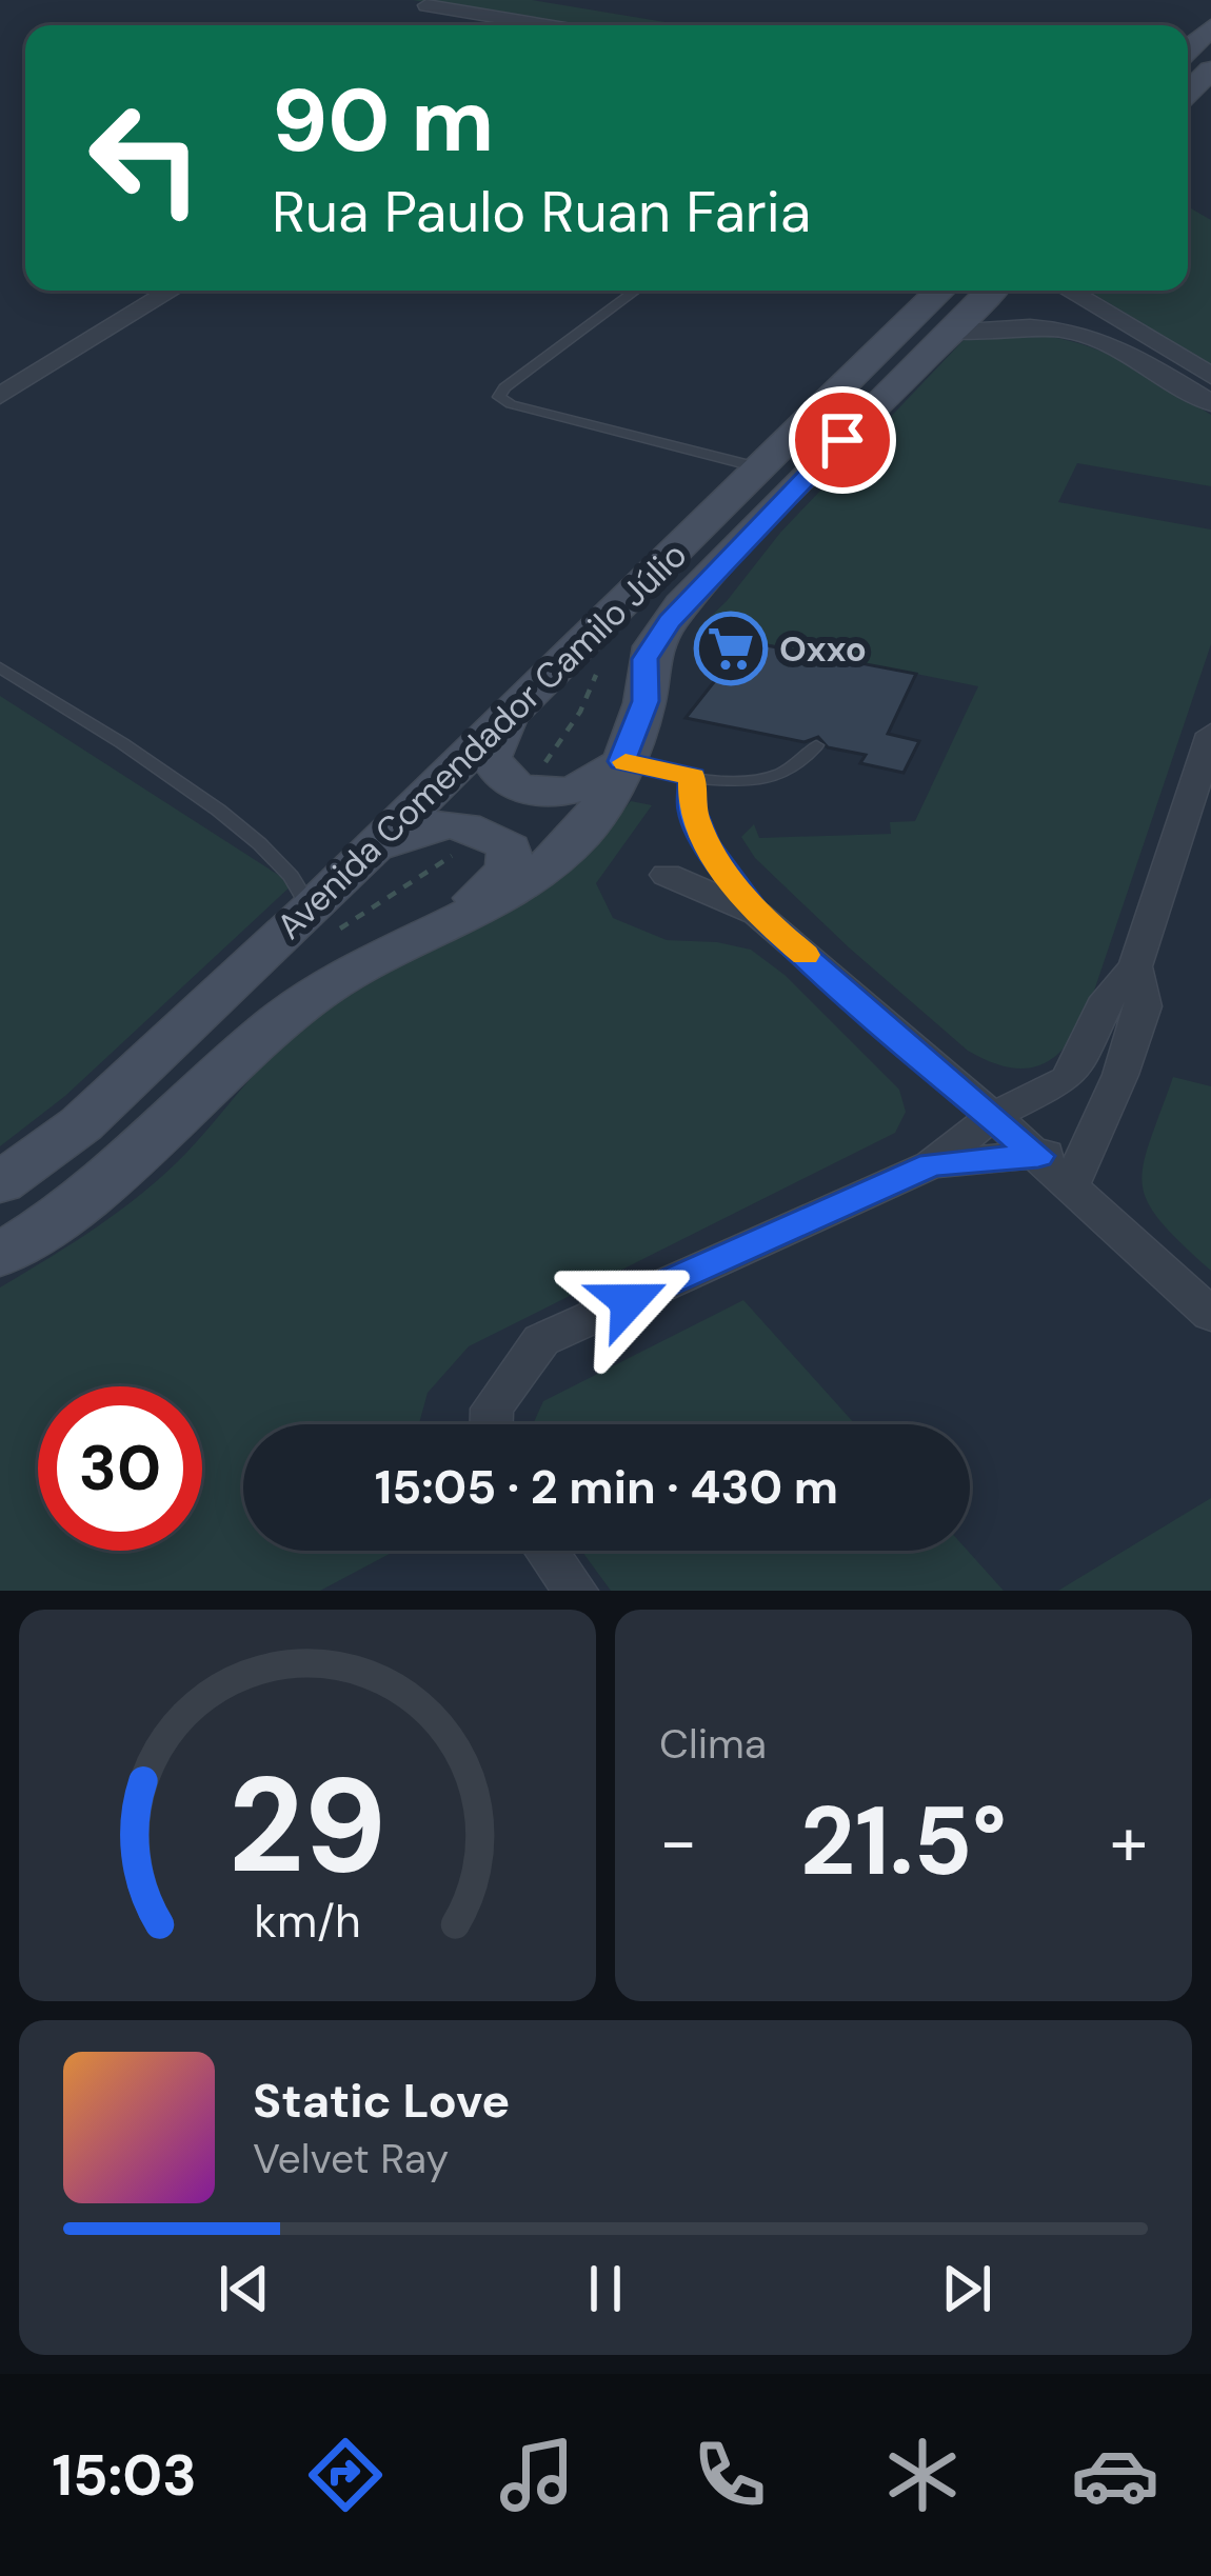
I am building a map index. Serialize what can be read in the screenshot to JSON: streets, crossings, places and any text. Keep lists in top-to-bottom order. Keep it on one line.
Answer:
{"streets":{"main road":["Avenida Comendador Camilo Júlio"]},"places":{"supermarket":["Oxxo"]},"page":{"turn":["90 m","Rua Paulo Ruan Faria"],"limit":"30","trip":"15:05 · 2 min · 430 m","tile":"Clima","heat":["−","21.5°","+"],"song":["Static Love","Velvet Ray"],"tabs":"15:03","gauge":["29","km/h"]}}
